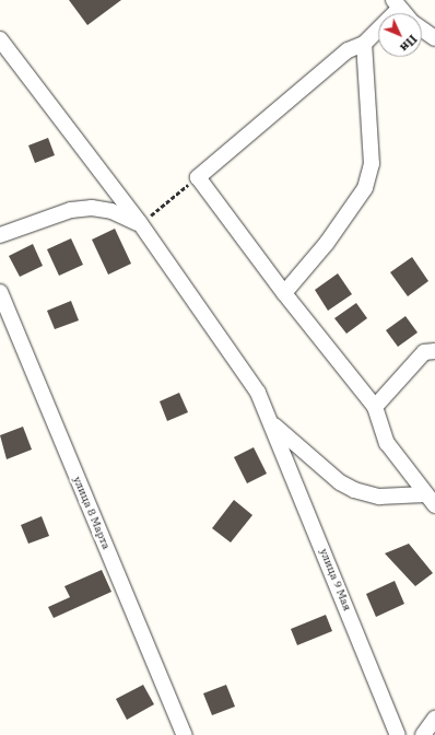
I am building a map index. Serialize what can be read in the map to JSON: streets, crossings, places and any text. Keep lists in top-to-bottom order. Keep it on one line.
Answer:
{"streets":{"street":["улица 8 Марта","улица 9 Мая"]},"north":"bottom right"}
